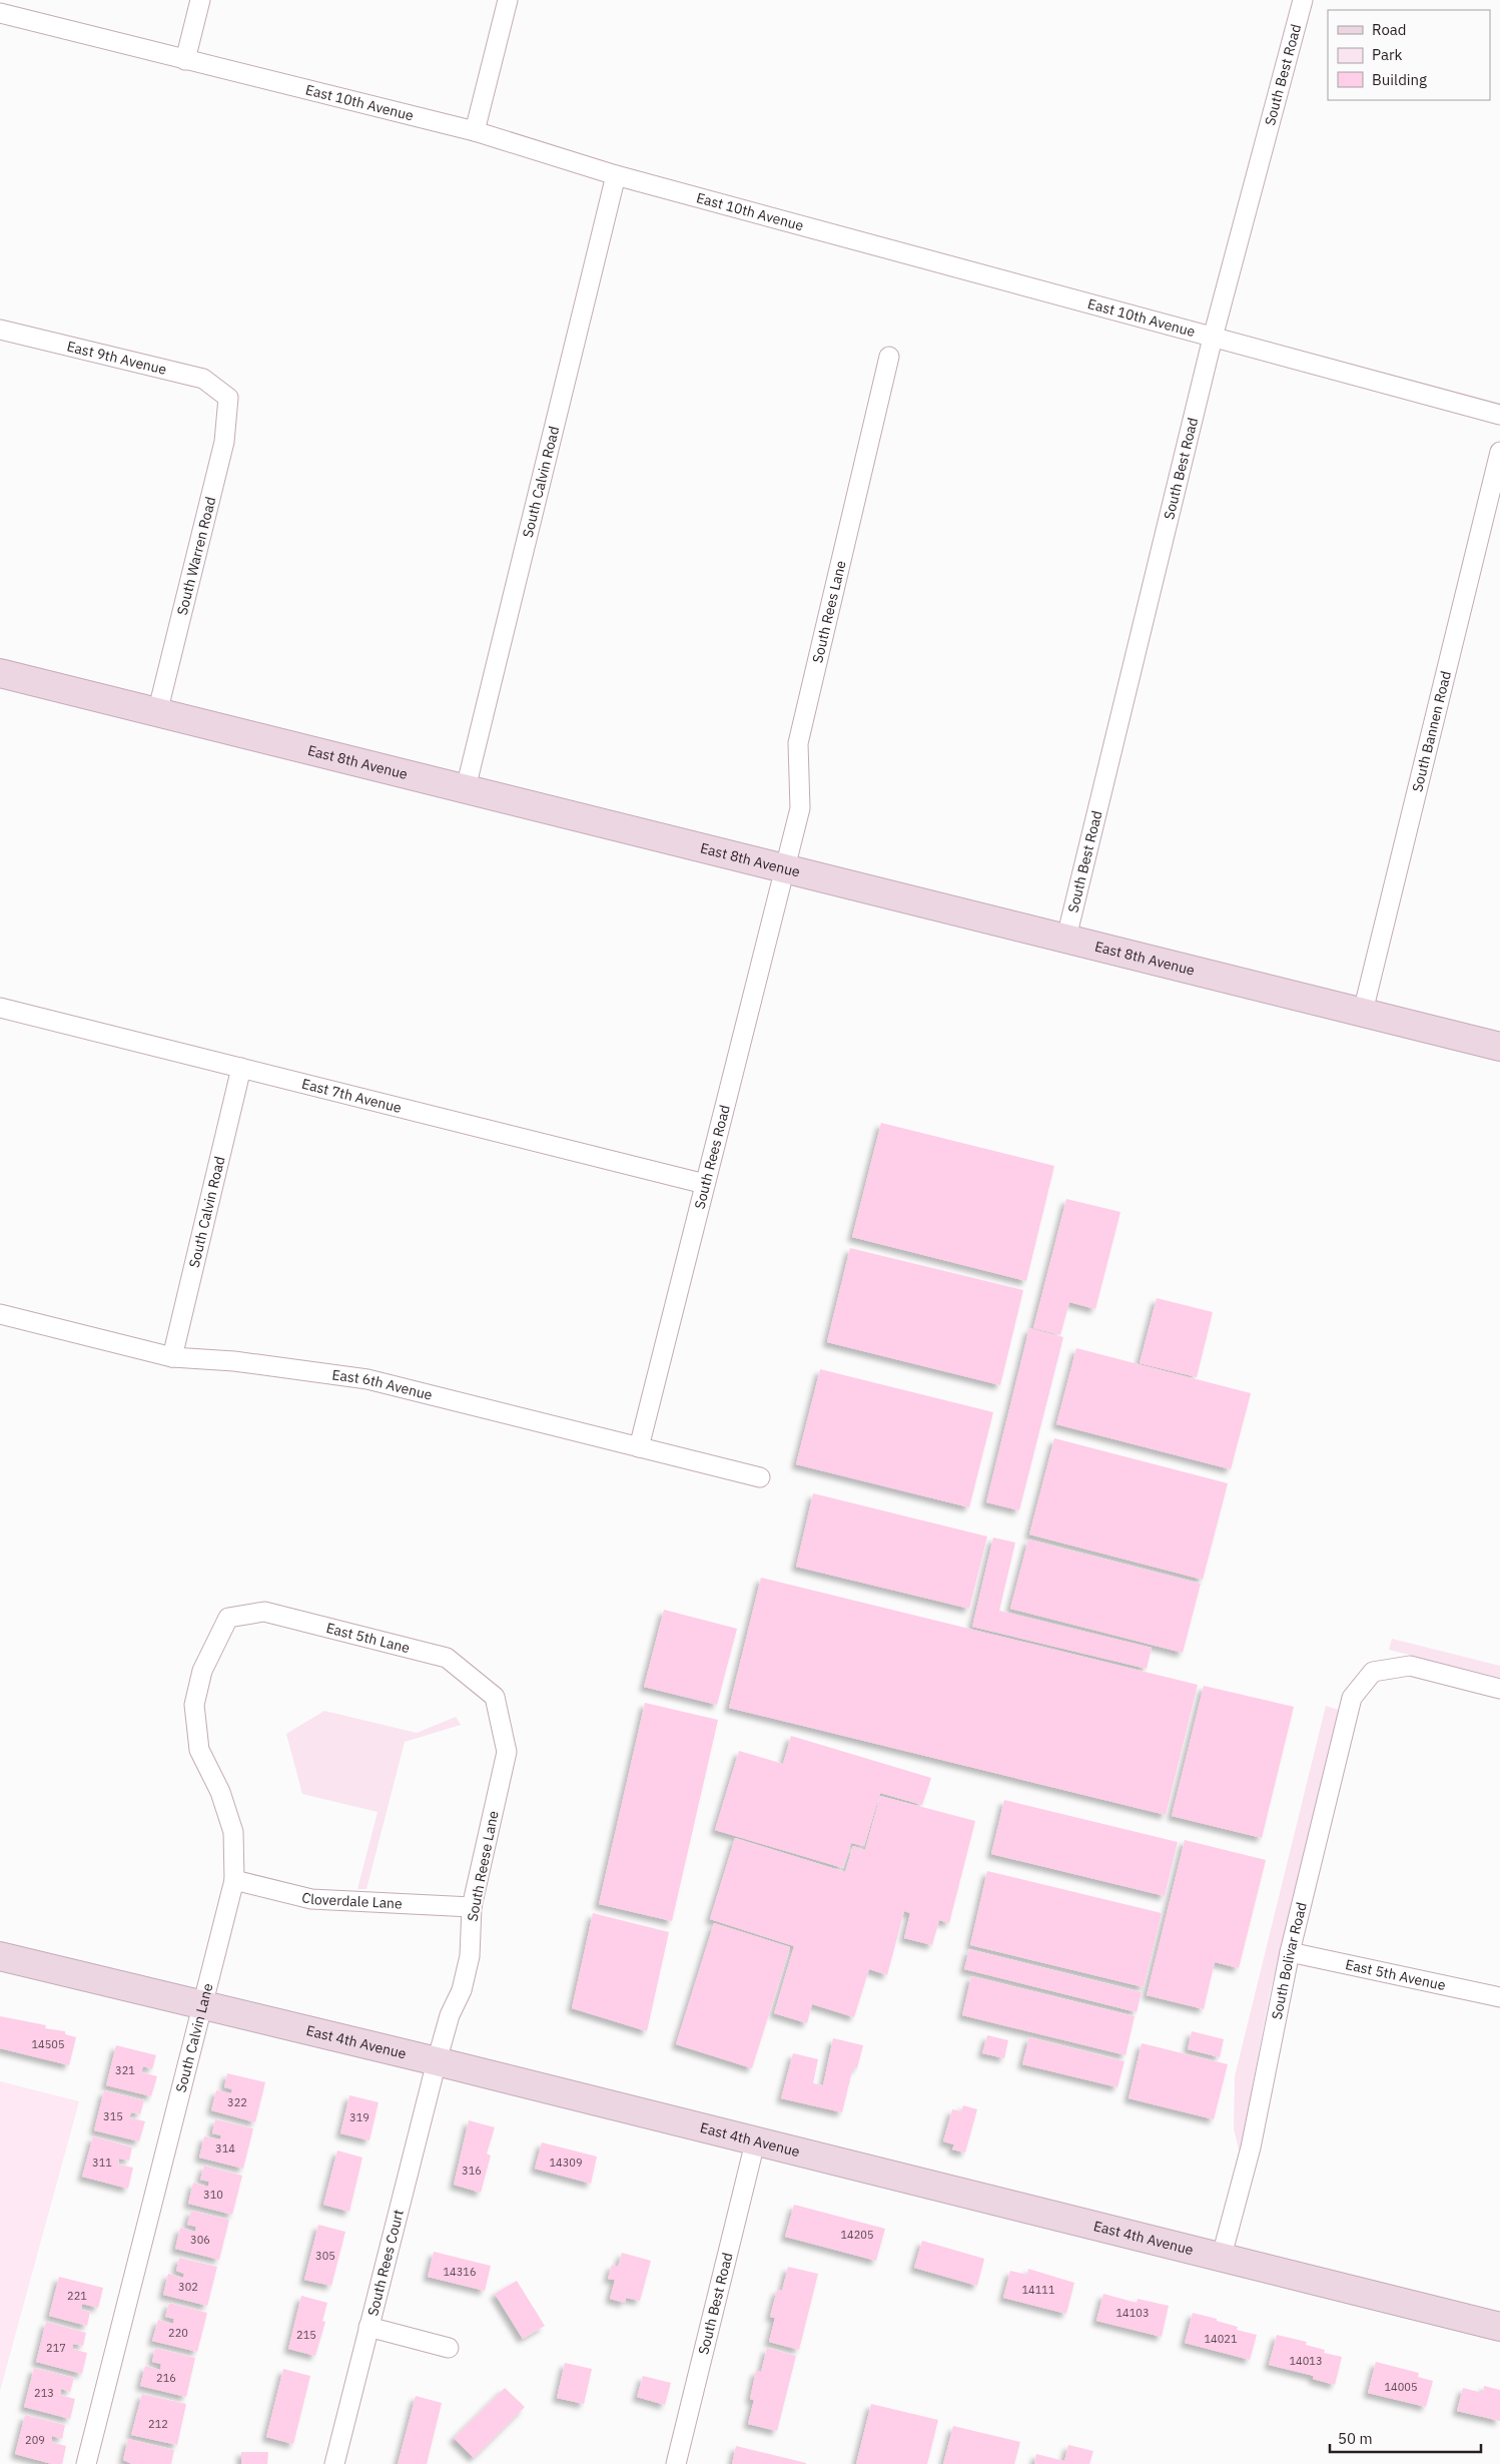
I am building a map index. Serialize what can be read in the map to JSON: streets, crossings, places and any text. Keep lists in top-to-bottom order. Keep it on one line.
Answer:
{"streets":{"street":["South Best Road","East 10th Avenue","East 9th Avenue","South Calvin Road","South Warren Road","South Rees Lane","South Bannen Road","East 8th Avenue","East 7th Avenue","South Rees Road","East 6th Avenue","East 5th Lane","South Reese Lane","Cloverdale Lane","South Bolivar Road","East 5th Avenue","South Calvin Lane","East 4th Avenue","South Rees Court"]},"crossings":[["South Best Road","East 10th Avenue"],["South Best Road","East 8th Avenue"],["South Best Road","East 4th Avenue"],["East 10th Avenue","South Calvin Road"],["East 9th Avenue","South Warren Road"],["South Calvin Road","East 8th Avenue"],["South Calvin Road","East 7th Avenue"],["South Calvin Road","East 6th Avenue"],["South Warren Road","East 8th Avenue"],["South Rees Lane","East 8th Avenue"],["South Rees Lane","South Rees Road"],["South Bannen Road","East 8th Avenue"],["East 8th Avenue","South Rees Road"],["East 7th Avenue","South Rees Road"],["South Rees Road","East 6th Avenue"],["East 5th Lane","South Reese Lane"],["East 5th Lane","South Calvin Lane"],["South Reese Lane","Cloverdale Lane"],["South Reese Lane","East 4th Avenue"],["South Reese Lane","South Rees Court"],["Cloverdale Lane","South Calvin Lane"],["South Bolivar Road","East 5th Avenue"],["South Bolivar Road","East 4th Avenue"],["South Calvin Lane","East 4th Avenue"],["East 4th Avenue","South Rees Court"]],"house_numbers":["14505","321","322","315","319","314","311","14309","316","310","14205","306","305","14316","302","14111","221","14103","220","215","14021","217","14013","216","14005","213","212","209"],"legend":["Road","Park","Building"],"scale_bar":"50 m"}
